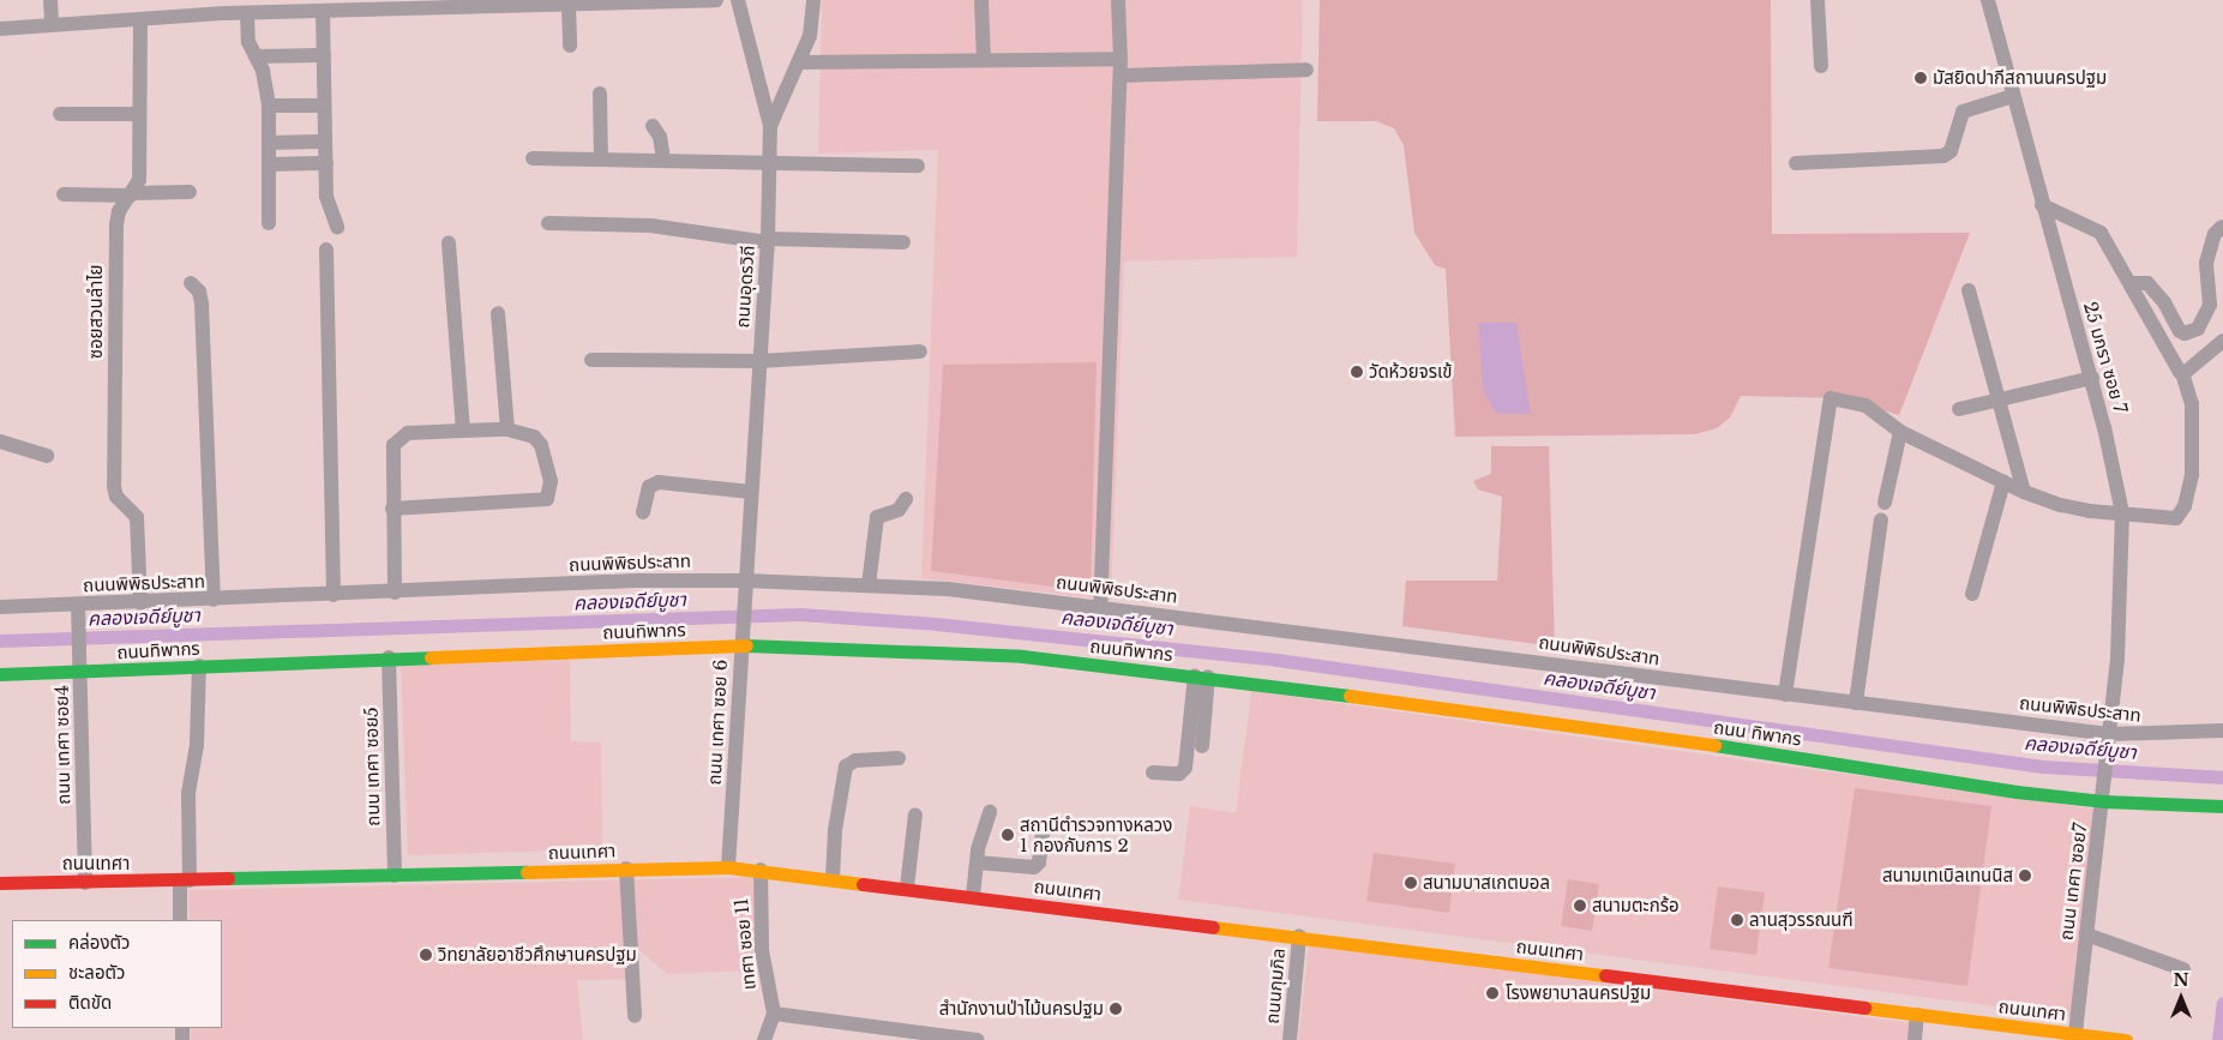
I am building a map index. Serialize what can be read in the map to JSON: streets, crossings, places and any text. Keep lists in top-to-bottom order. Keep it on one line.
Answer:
{"streets":{"street":["ถนนอุดรวิถี","ซอยสวนลำไย","25 มกรา ซอย 7","ถนนพิพิธประสาท","ถนนทิพากร","ถนน เทศา ซอย 6","ถนน ทิพากร","ถนน เทศา ซอย4","ถนน เทศา ซอย5","ถนนเทศา","ถนน เทศา ซอย7","เทศา ซอย 11","ถนนกุมภิล"]},"crossings":[["ถนนอุดรวิถี","ถนนพิพิธประสาท"],["ถนนอุดรวิถี","ถนน เทศา ซอย 6"],["ซอยสวนลำไย","ถนนพิพิธประสาท"],["25 มกรา ซอย 7","ถนนพิพิธประสาท"],["25 มกรา ซอย 7","ถนน เทศา ซอย7"],["ถนนพิพิธประสาท","ถนน เทศา ซอย 6"],["ถนนพิพิธประสาท","ถนน เทศา ซอย4"],["ถนนพิพิธประสาท","ถนน เทศา ซอย7"],["ถนนทิพากร","ถนน เทศา ซอย 6"],["ถนนทิพากร","ถนน ทิพากร"],["ถนนทิพากร","ถนน เทศา ซอย4"],["ถนนทิพากร","ถนน เทศา ซอย5"],["ถนน เทศา ซอย 6","ถนนเทศา"],["ถนน ทิพากร","ถนน เทศา ซอย7"],["ถนน เทศา ซอย4","ถนนเทศา"],["ถนน เทศา ซอย5","ถนนเทศา"],["ถนนเทศา","ถนน เทศา ซอย7"],["ถนนเทศา","เทศา ซอย 11"],["ถนนเทศา","ถนนกุมภิล"]],"water":["คลองเจดีย์บูชา"],"places":["มัสยิดปากีสถานนครปฐม","วัดห้วยจรเข้","สถานีตำรวจทางหลวง 1 กองกับการ 2","สนามเทเบิลเทนนิส","สนามบาสเกตบอล","สนามตะกร้อ","ลานสุวรรณนฑี","วิทยาลัยอาชีวศึกษานครปฐม","โรงพยาบาลนครปฐม","สำนักงานป่าไม้นครปฐม"],"legend":["คล่องตัว","ชะลอตัว","ติดขัด"],"north":"top"}
